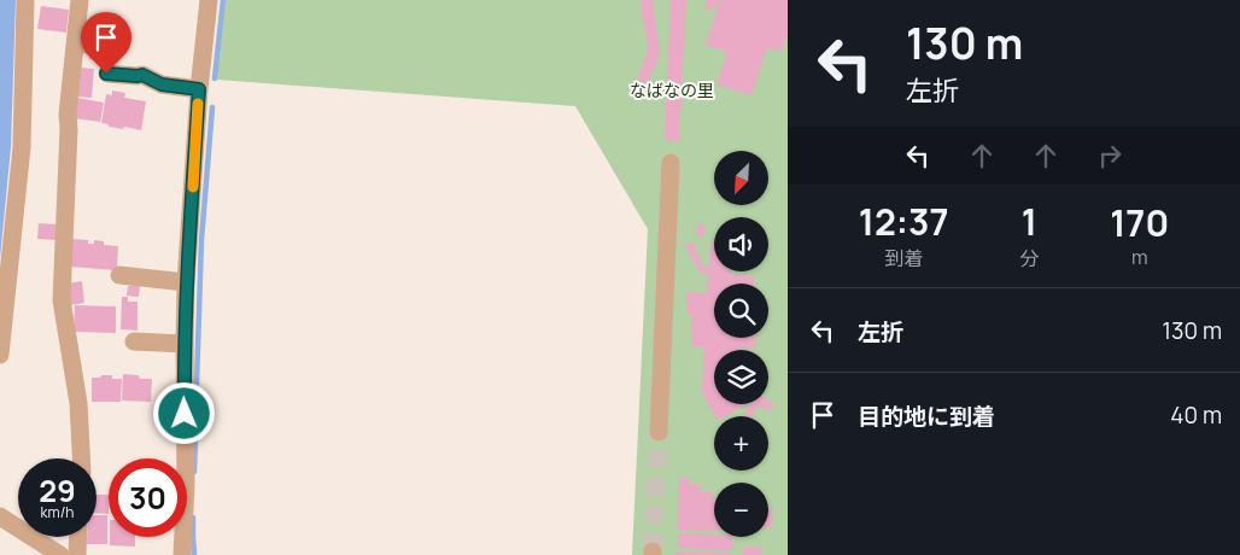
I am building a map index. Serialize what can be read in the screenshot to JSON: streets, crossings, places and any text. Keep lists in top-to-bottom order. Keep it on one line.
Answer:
{"parks":["なばなの里"],"north":"bottom left","page":{"turn":["130 m","左折"],"map_buttons":["+","−"],"eta":["12:37","到着","1","分","170","m"],"list":[{"name":"左折","value":"130 m"},{"name":"目的地に到着","value":"40 m"}],"speed":"29 km/h","limit":"30"}}
